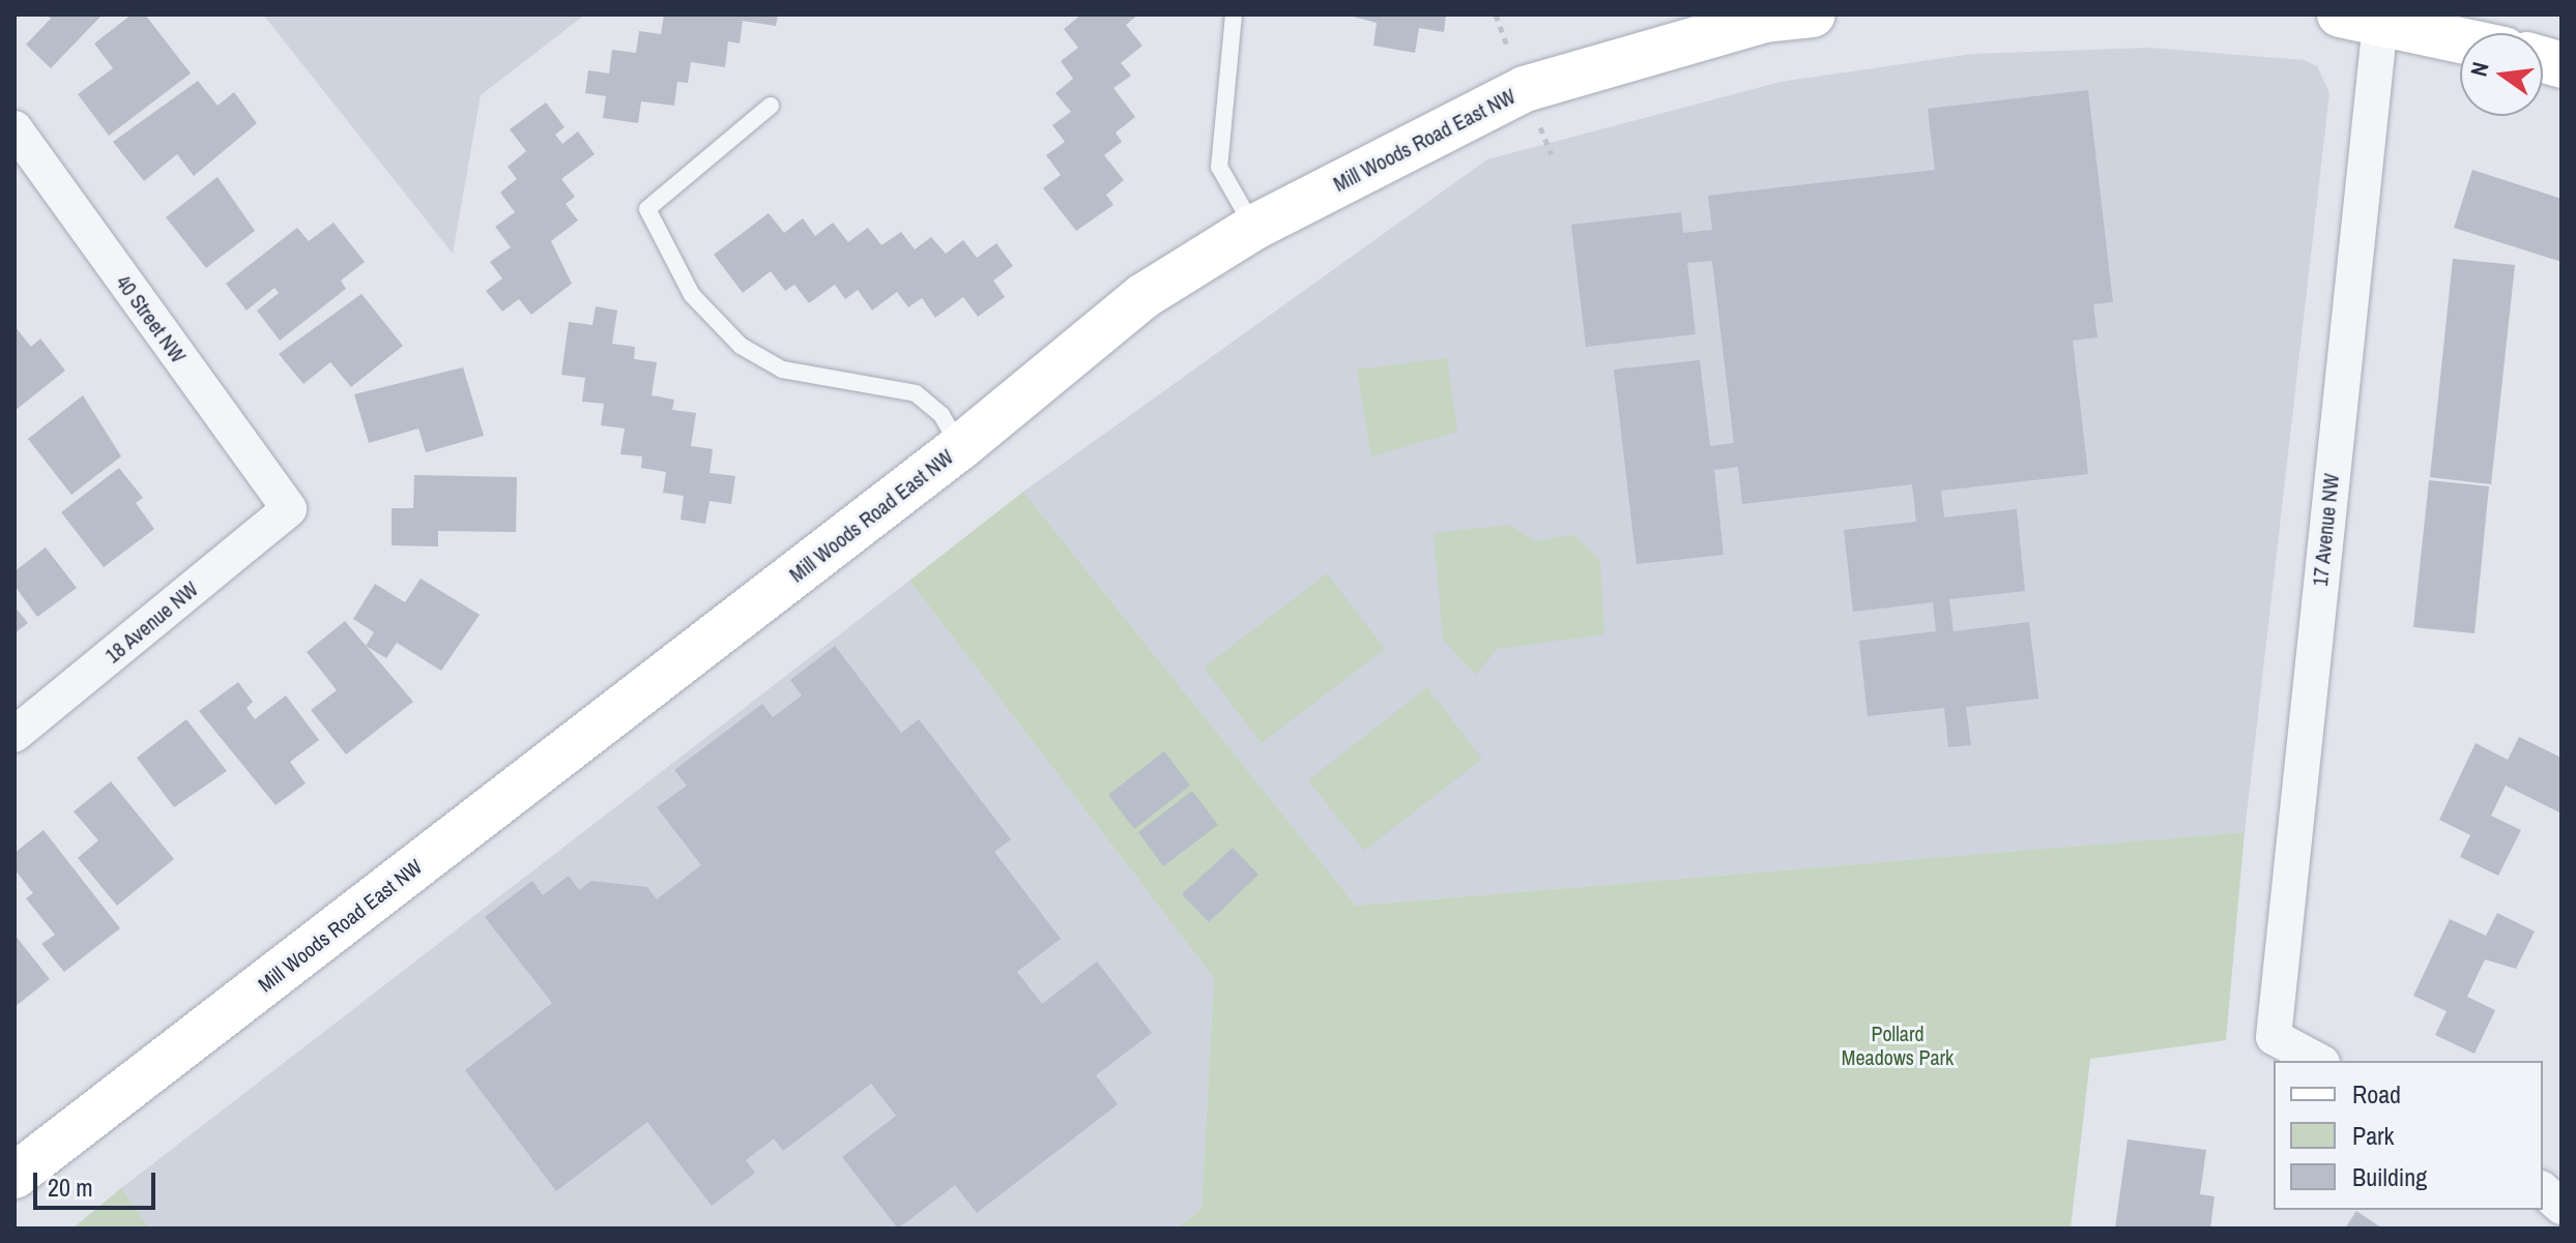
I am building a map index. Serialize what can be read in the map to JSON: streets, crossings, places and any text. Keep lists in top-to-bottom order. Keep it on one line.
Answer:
{"streets":{"street":["Mill Woods Road East NW","40 Street NW","17 Avenue NW","18 Avenue NW"]},"crossings":[["40 Street NW","18 Avenue NW"]],"parks":["Pollard Meadows Park"],"legend":["Road","Park","Building"],"scale_bar":"20 m","north":"left"}
